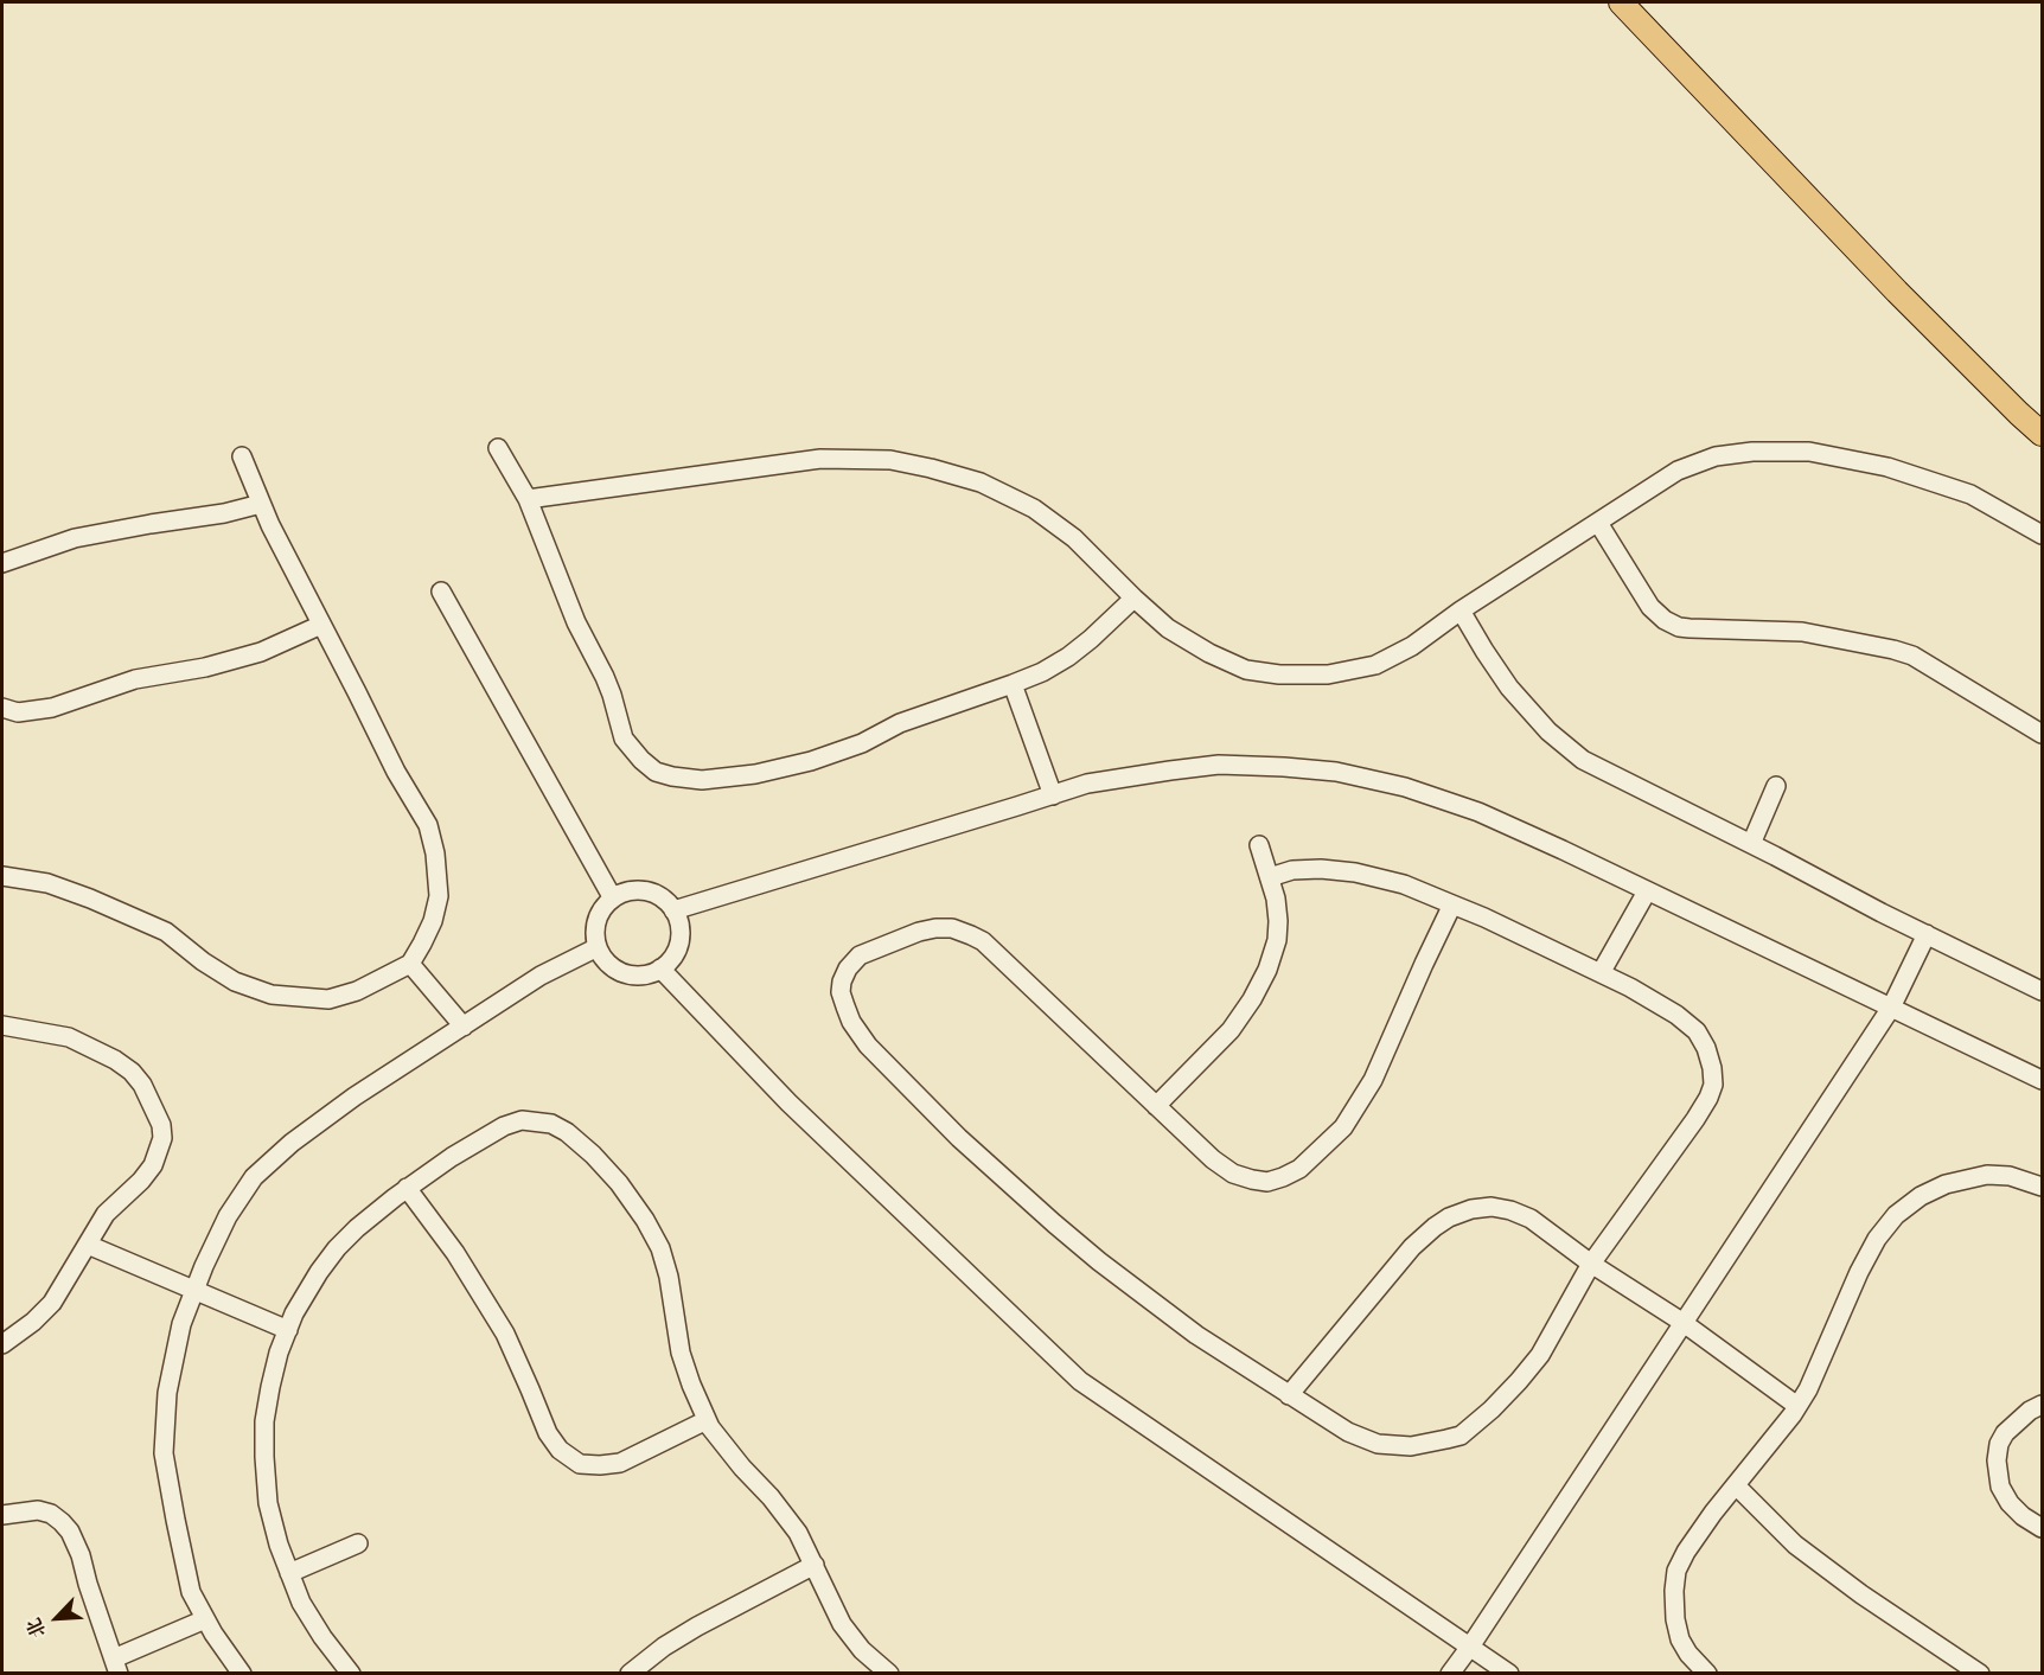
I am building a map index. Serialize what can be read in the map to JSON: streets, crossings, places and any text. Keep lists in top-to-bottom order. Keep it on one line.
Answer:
{"north":"bottom left"}
